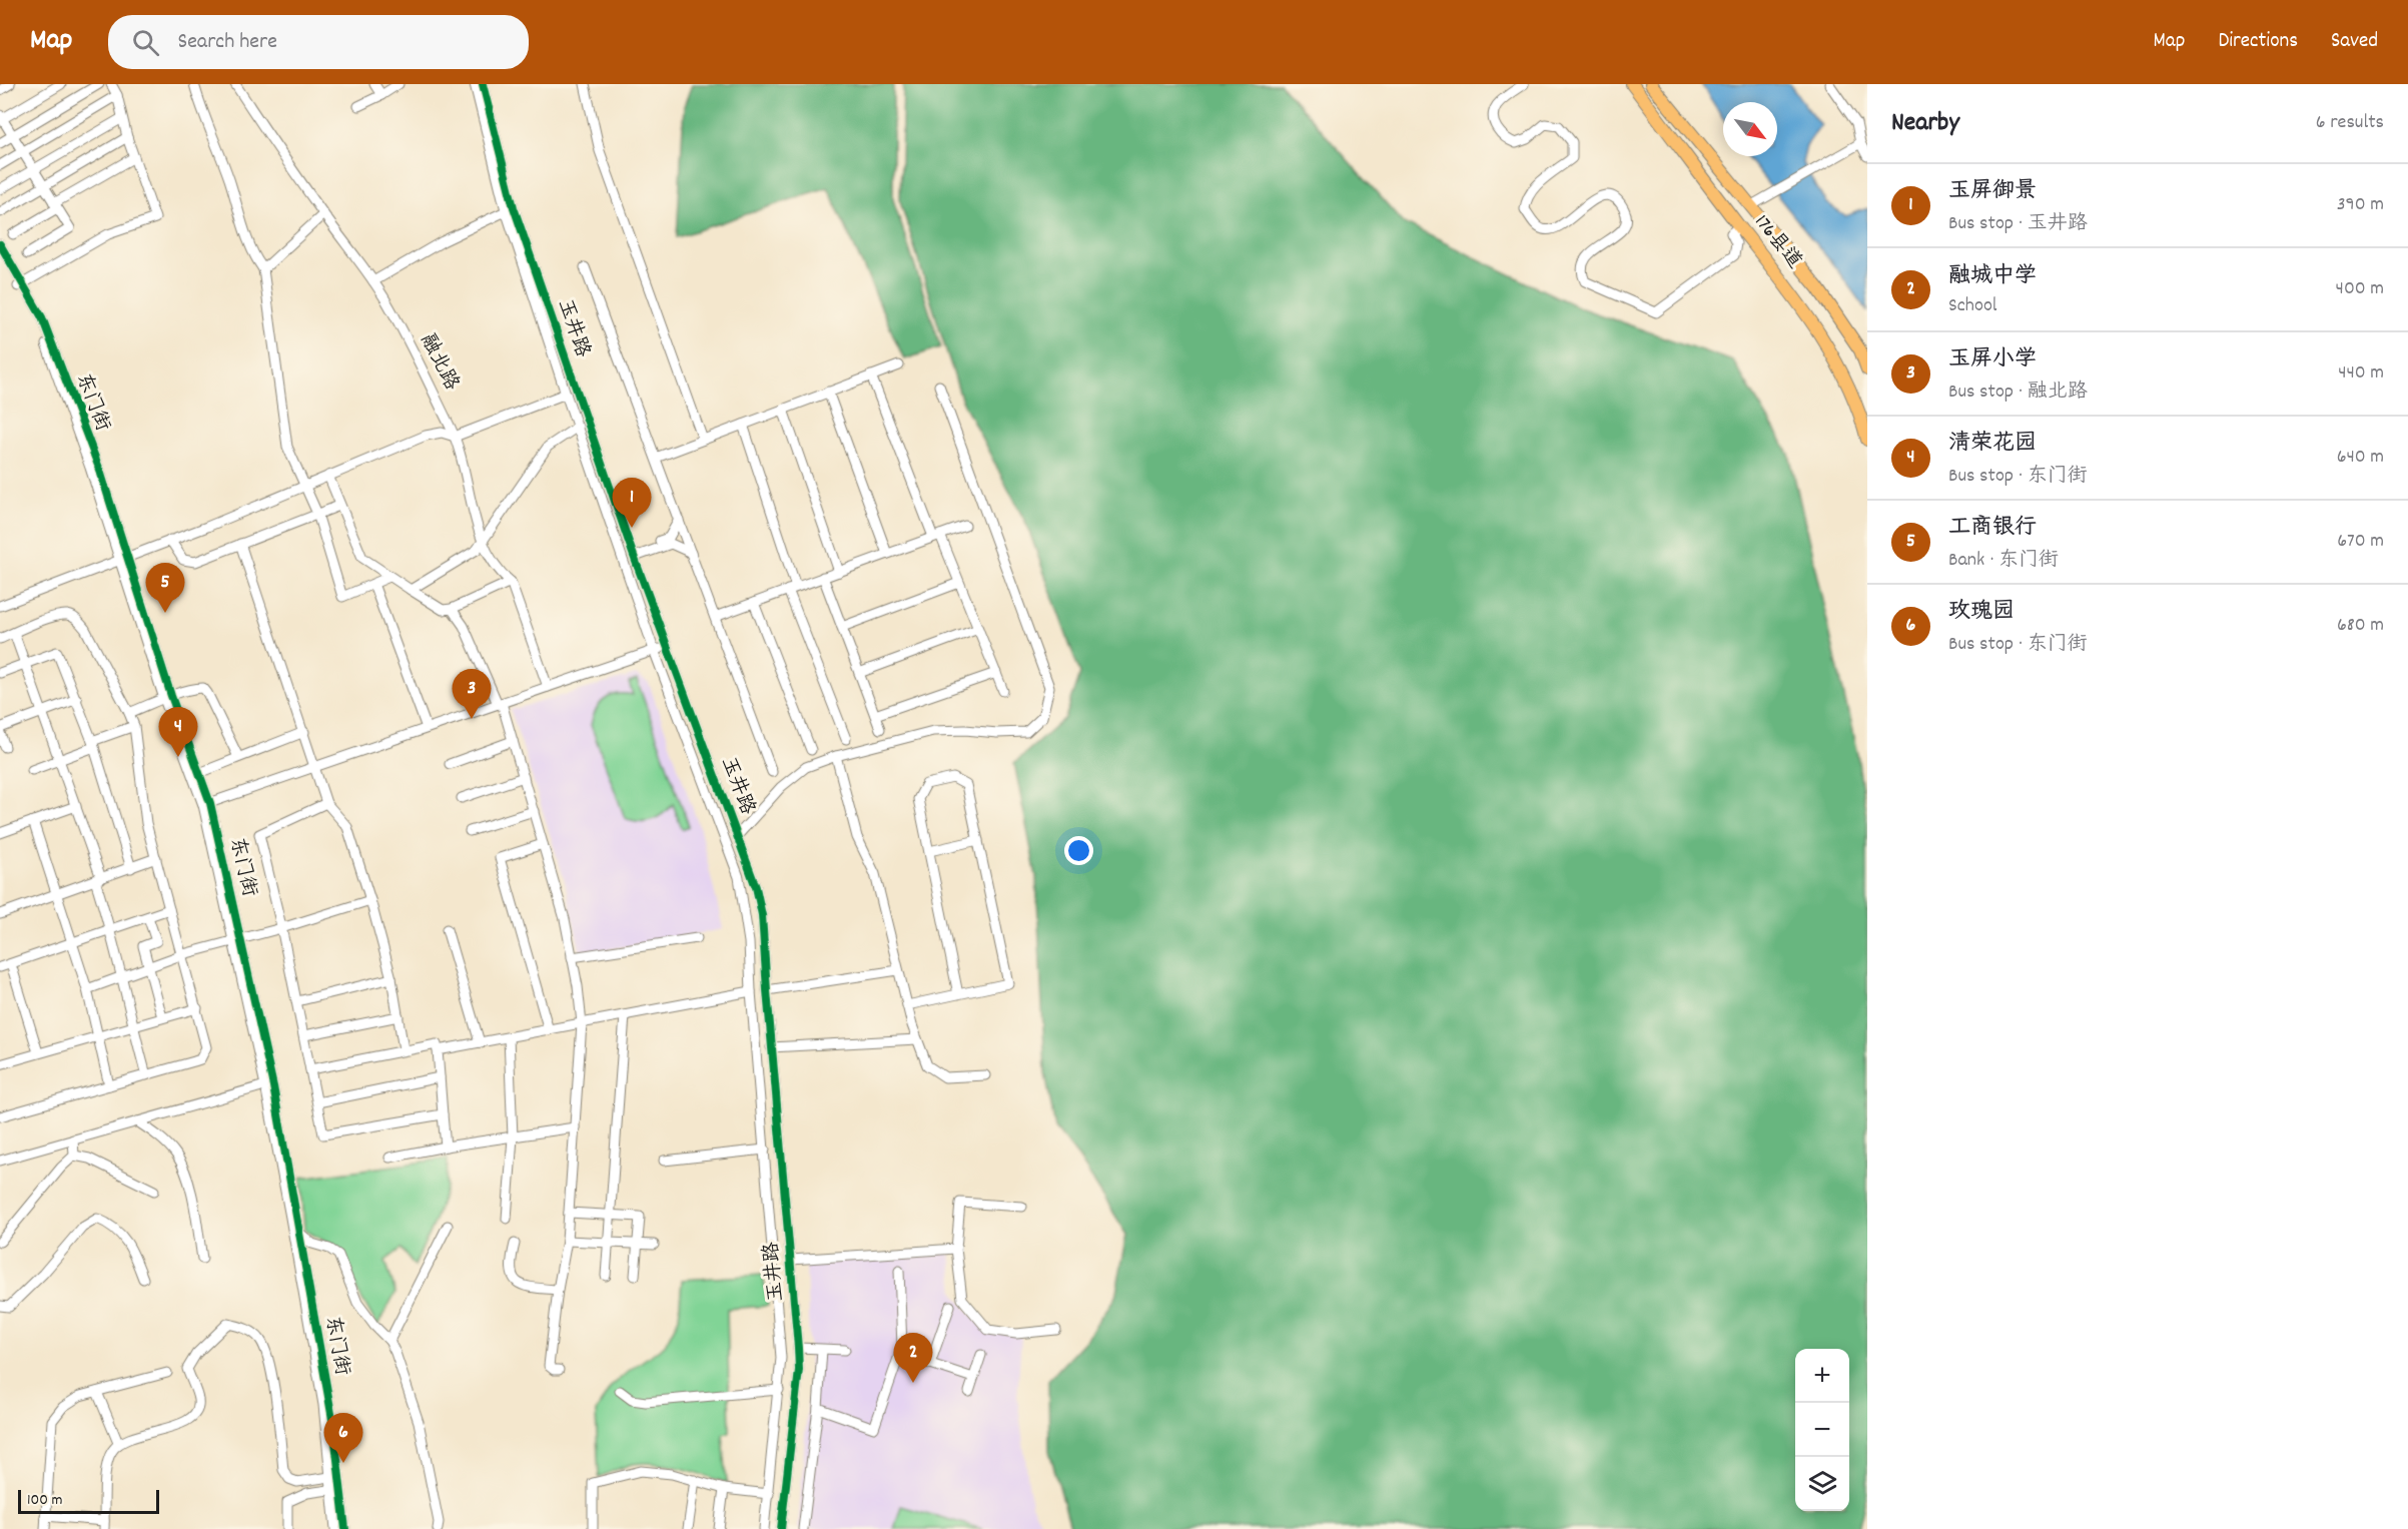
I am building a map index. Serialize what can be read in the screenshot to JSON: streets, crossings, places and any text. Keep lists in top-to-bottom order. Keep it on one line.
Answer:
{"streets":{"main road":["176县道"],"street":["玉井路","融北路","东门街"]},"scale_bar":"100 m","north":"bottom right","page":{"header":"Map","search":"Search here","nav":["Map","Directions","Saved"],"heading":["Nearby","6 results"],"list":[{"mark":"1","name":"玉屏御景","note":"Bus stop · 玉井路","value":"390 m"},{"mark":"2","name":"融城中学","note":"School","value":"400 m"},{"mark":"3","name":"玉屏小学","note":"Bus stop · 融北路","value":"440 m"},{"mark":"4","name":"清荣花园","note":"Bus stop · 东门街","value":"640 m"},{"mark":"5","name":"工商银行","note":"Bank · 东门街","value":"670 m"},{"mark":"6","name":"玫瑰园","note":"Bus stop · 东门街","value":"680 m"}],"pins":["1","5","3","4","2","6"],"map_buttons":["+","−"],"scale":"100 m"}}
